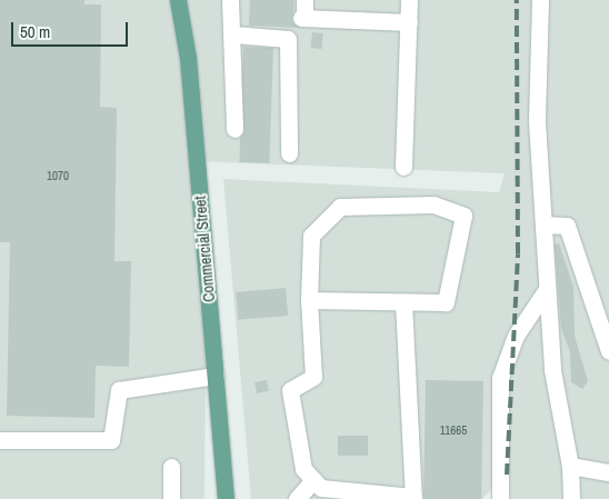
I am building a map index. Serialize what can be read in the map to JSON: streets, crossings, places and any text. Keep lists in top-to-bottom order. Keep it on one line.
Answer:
{"streets":{"main road":["Commercial Street"]},"house_numbers":["1070","11665"],"scale_bar":"50 m"}
